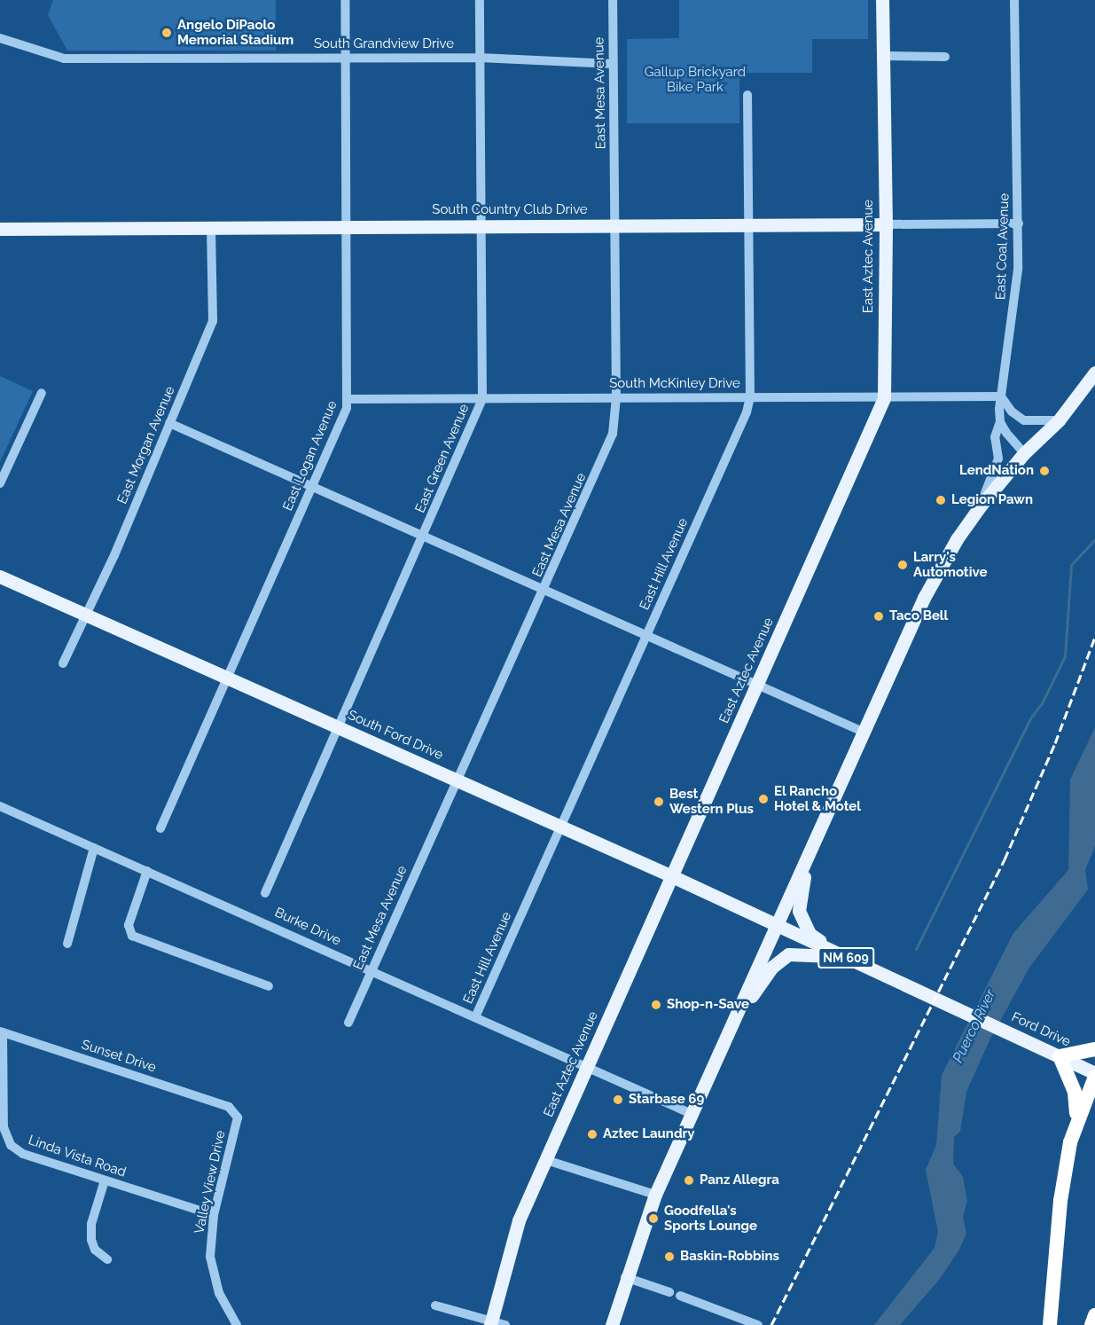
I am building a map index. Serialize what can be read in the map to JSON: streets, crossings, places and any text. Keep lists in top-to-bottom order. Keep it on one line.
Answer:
{"streets":{"main road":["South Country Club Drive","East Aztec Avenue","South Ford Drive","NM 609","Ford Drive"],"street":["South Grandview Drive","East Mesa Avenue","East Coal Avenue","South McKinley Drive","East Morgan Avenue","East Logan Avenue","East Green Avenue","East Hill Avenue","Burke Drive","Sunset Drive","Linda Vista Road","Valley View Drive"]},"crossings":[["South Grandview Drive","East Mesa Avenue"],["South Grandview Drive","East Logan Avenue"],["South Grandview Drive","East Green Avenue"],["East Mesa Avenue","South Country Club Drive"],["East Mesa Avenue","South McKinley Drive"],["East Mesa Avenue","South Ford Drive"],["East Mesa Avenue","Burke Drive"],["South Country Club Drive","East Coal Avenue"],["South Country Club Drive","East Aztec Avenue"],["South Country Club Drive","East Morgan Avenue"],["South Country Club Drive","East Logan Avenue"],["South Country Club Drive","East Green Avenue"],["South Country Club Drive","East Hill Avenue"],["East Coal Avenue","South McKinley Drive"],["East Aztec Avenue","South McKinley Drive"],["East Aztec Avenue","South Ford Drive"],["East Aztec Avenue","Burke Drive"],["South McKinley Drive","East Logan Avenue"],["South McKinley Drive","East Green Avenue"],["South McKinley Drive","East Hill Avenue"],["East Morgan Avenue","South Ford Drive"],["East Logan Avenue","South Ford Drive"],["East Green Avenue","South Ford Drive"],["East Hill Avenue","South Ford Drive"],["East Hill Avenue","Burke Drive"],["South Ford Drive","NM 609"],["NM 609","Ford Drive"],["Sunset Drive","Linda Vista Road"],["Sunset Drive","Valley View Drive"],["Linda Vista Road","Valley View Drive"]],"water":["Puerco River"],"parks":["Gallup Brickyard Bike Park"],"places":["Angelo DiPaolo Memorial Stadium","LendNation","Legion Pawn","Larry's Automotive","Taco Bell","El Rancho Hotel & Motel","Best Western Plus","Shop-n-Save","Starbase 69","Aztec Laundry","Panz Allegra","Goodfella's Sports Lounge","Baskin-Robbins"]}
